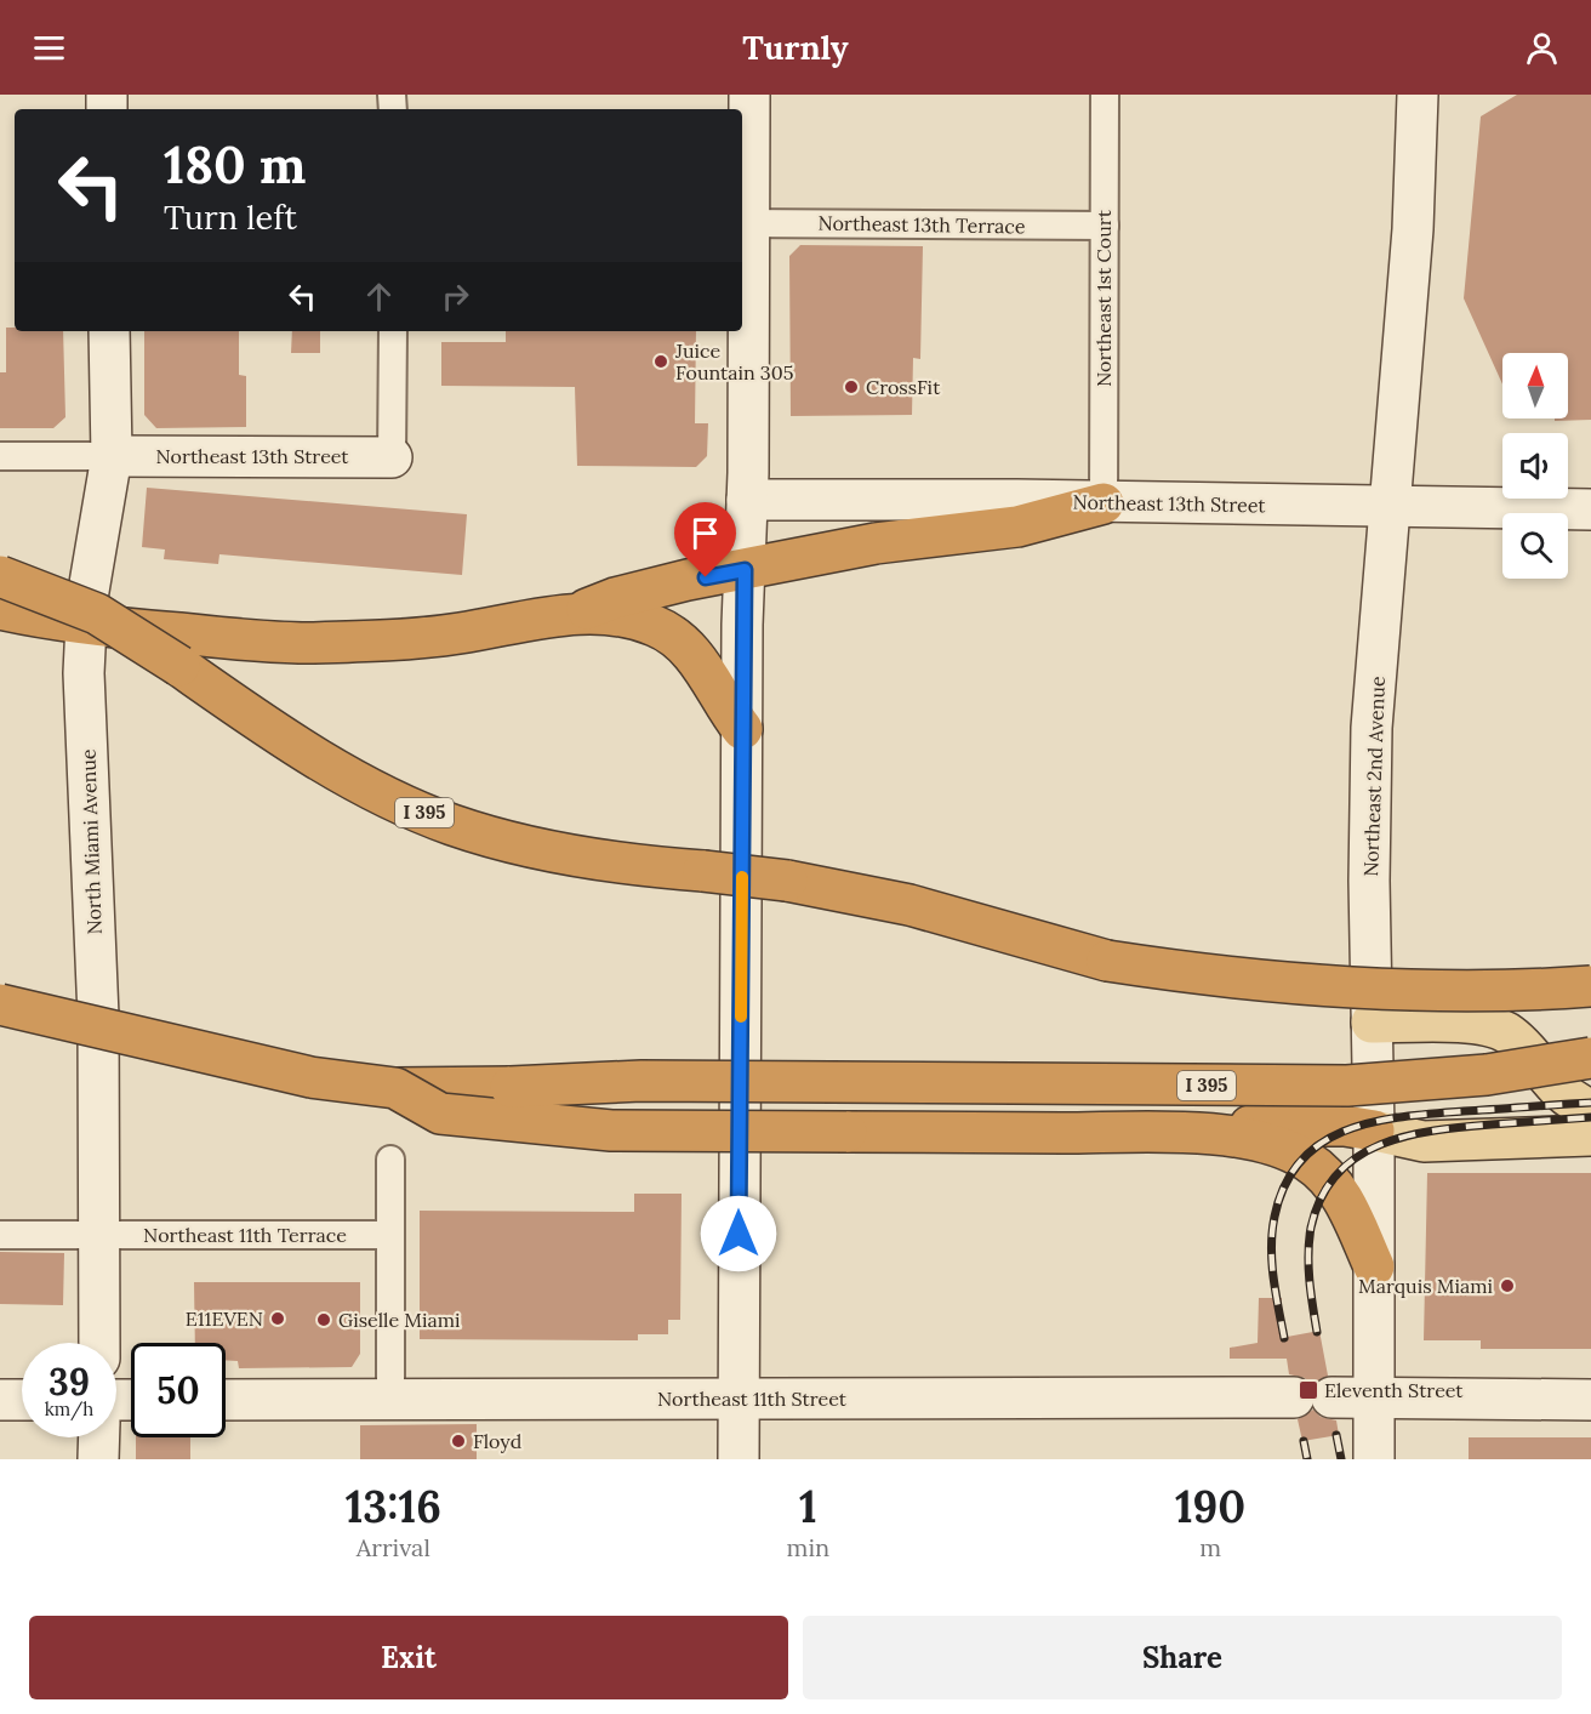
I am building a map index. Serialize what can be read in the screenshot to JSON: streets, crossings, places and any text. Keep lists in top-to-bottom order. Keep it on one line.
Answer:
{"streets":{"highway":["I 395"],"main road":["Northeast 13th Street","Northeast 2nd Avenue","North Miami Avenue","Northeast 11th Street"],"street":["Northeast 13th Terrace","Northeast 1st Court","Northeast 11th Terrace"]},"crossings":[["Northeast 13th Terrace","Northeast 1st Court"],["Northeast 1st Court","Northeast 13th Street"],["Northeast 13th Street","Northeast 2nd Avenue"],["Northeast 13th Street","North Miami Avenue"],["Northeast 2nd Avenue","Northeast 11th Street"],["North Miami Avenue","Northeast 11th Terrace"]],"places":{"other":["Juice Fountain 305","CrossFit","Marquis Miami","E11EVEN","Giselle Miami","Floyd"],"transit":["Eleventh Street"]},"north":"top","page":{"header":"Turnly","turn":["180 m","Turn left"],"speed":"39 km/h","limit":"50","eta":["13:16","Arrival","1","min","190","m"],"buttons":["Exit","Share"]}}
